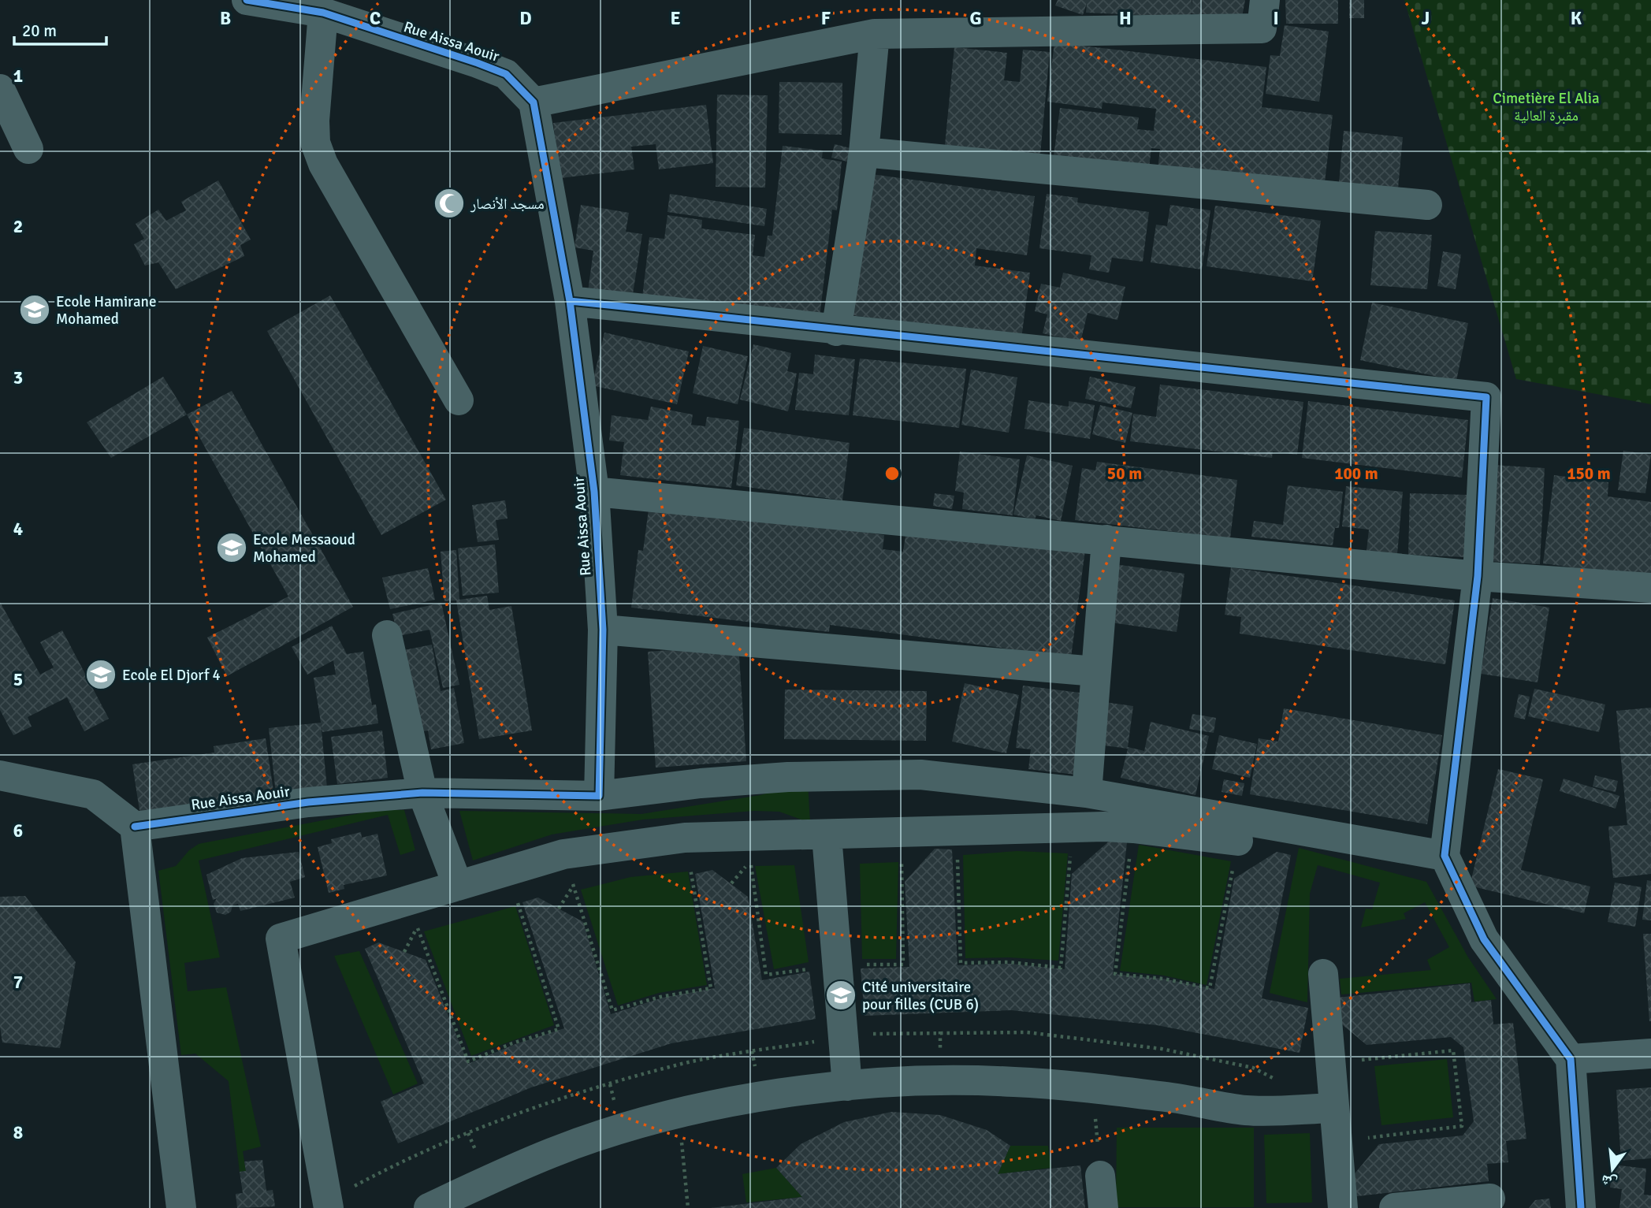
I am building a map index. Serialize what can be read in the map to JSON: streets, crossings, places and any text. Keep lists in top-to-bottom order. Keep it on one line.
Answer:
{"streets":{"street":["Rue Aissa Aouir"]},"parks":["Cimetière El Alia مقبرة العالية"],"places":{"mosque":["مسجد الأنصار"],"school or university":["Ecole Hamirane Mohamed","Ecole Messaoud Mohamed","Ecole El Djorf 4","Cité universitaire pour filles (CUB 6)"]},"scale_bar":"20 m","north":"bottom","grid":{"columns":["B","C","D","E","F","G","H","I","J","K"],"rows":["1","2","3","4","5","6","7","8"]},"rings":["50 m","100 m","150 m"]}
